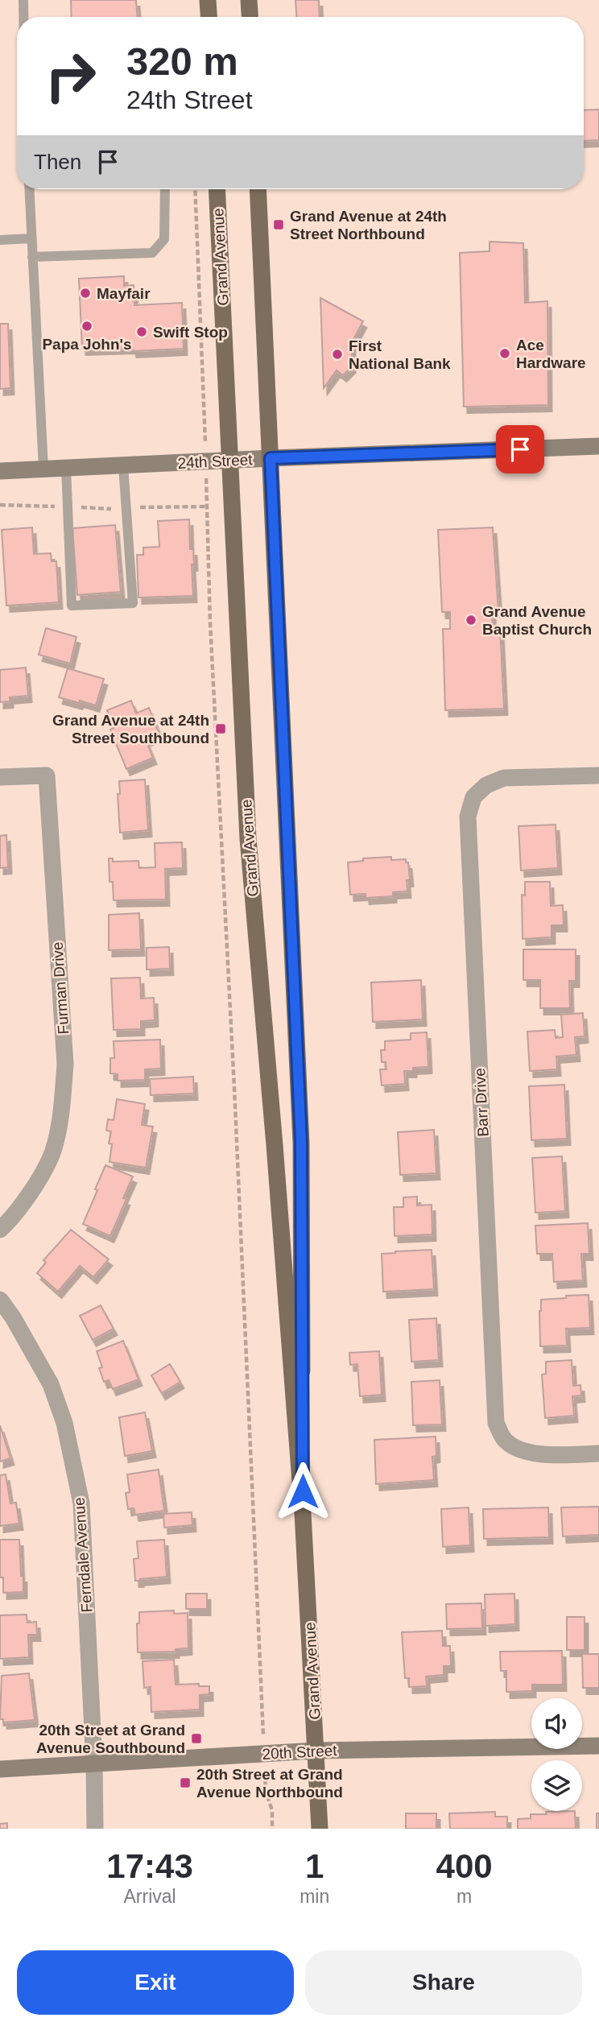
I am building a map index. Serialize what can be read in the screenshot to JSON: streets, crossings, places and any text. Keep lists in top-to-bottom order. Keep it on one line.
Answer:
{"streets":{"main road":["Grand Avenue","24th Street","20th Street"],"street":["Furman Drive","Barr Drive","Ferndale Avenue"]},"crossings":[["Grand Avenue","24th Street"],["Grand Avenue","20th Street"],["Ferndale Avenue","20th Street"]],"places":{"transit":["Grand Avenue at 24th Street Northbound","Grand Avenue at 24th Street Southbound","20th Street at Grand Avenue Southbound","20th Street at Grand Avenue Northbound"],"other":["Mayfair","Papa John's","Swift Stop","Ace Hardware","First National Bank","Grand Avenue Baptist Church"]},"page":{"turn":["320 m","24th Street"],"then":"Then","eta":["17:43","Arrival","1","min","400","m"],"buttons":["Exit","Share"]}}
